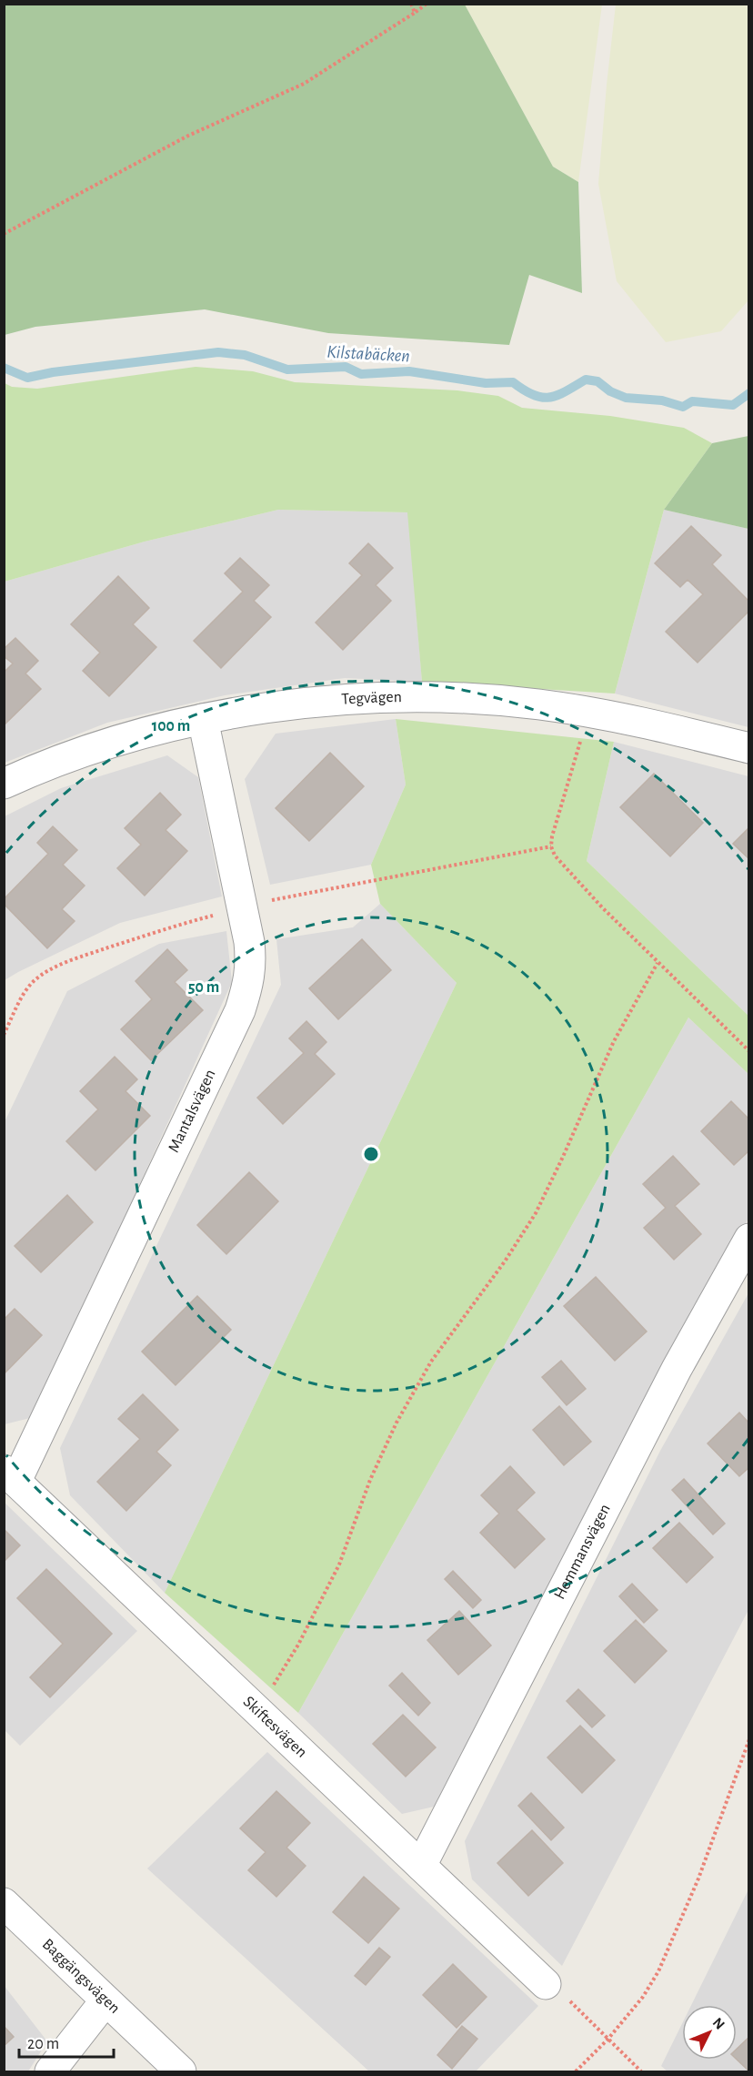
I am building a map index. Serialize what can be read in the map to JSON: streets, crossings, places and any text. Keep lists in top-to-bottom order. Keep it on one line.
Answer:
{"streets":{"street":["Tegvägen","Mantalsvägen","Hemmansvägen","Skiftesvägen","Baggängsvägen"]},"crossings":[["Tegvägen","Mantalsvägen"],["Mantalsvägen","Skiftesvägen"],["Hemmansvägen","Skiftesvägen"]],"water":["Kilstabäcken"],"scale_bar":"20 m","north":"top right","rings":["100 m","50 m"]}
